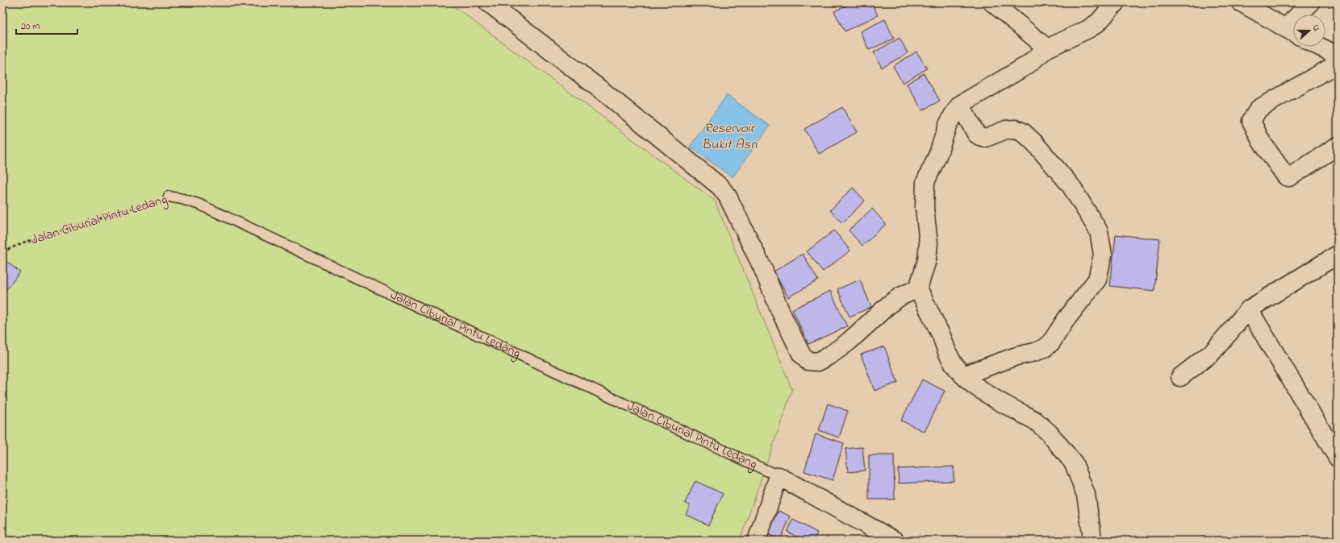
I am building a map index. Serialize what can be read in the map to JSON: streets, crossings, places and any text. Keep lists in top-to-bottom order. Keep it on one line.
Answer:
{"streets":{"street":["Jalan Ciburial Pintu Ledang"]},"water":["Reservoir Bukit Asri"],"scale_bar":"20 m","north":"right"}
